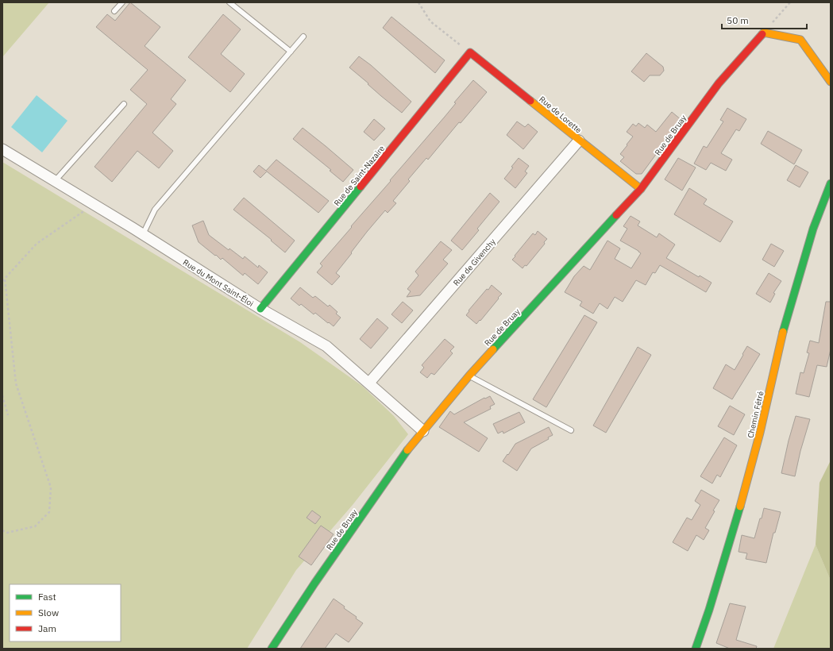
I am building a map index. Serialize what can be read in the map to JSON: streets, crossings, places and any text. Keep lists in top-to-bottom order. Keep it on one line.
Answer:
{"streets":{"street":["Rue de Lorette","Rue de Bruay","Rue de Saint-Nazaire","Rue de Givenchy","Rue du Mont Saint-Éloi","Chemin Fétré"]},"crossings":[["Rue de Lorette","Rue de Bruay"],["Rue de Lorette","Rue de Saint-Nazaire"],["Rue de Lorette","Rue de Givenchy"],["Rue de Bruay","Rue du Mont Saint-Éloi"],["Rue de Saint-Nazaire","Rue du Mont Saint-Éloi"],["Rue de Givenchy","Rue du Mont Saint-Éloi"]],"legend":["Fast","Slow","Jam"],"scale_bar":"50 m"}
